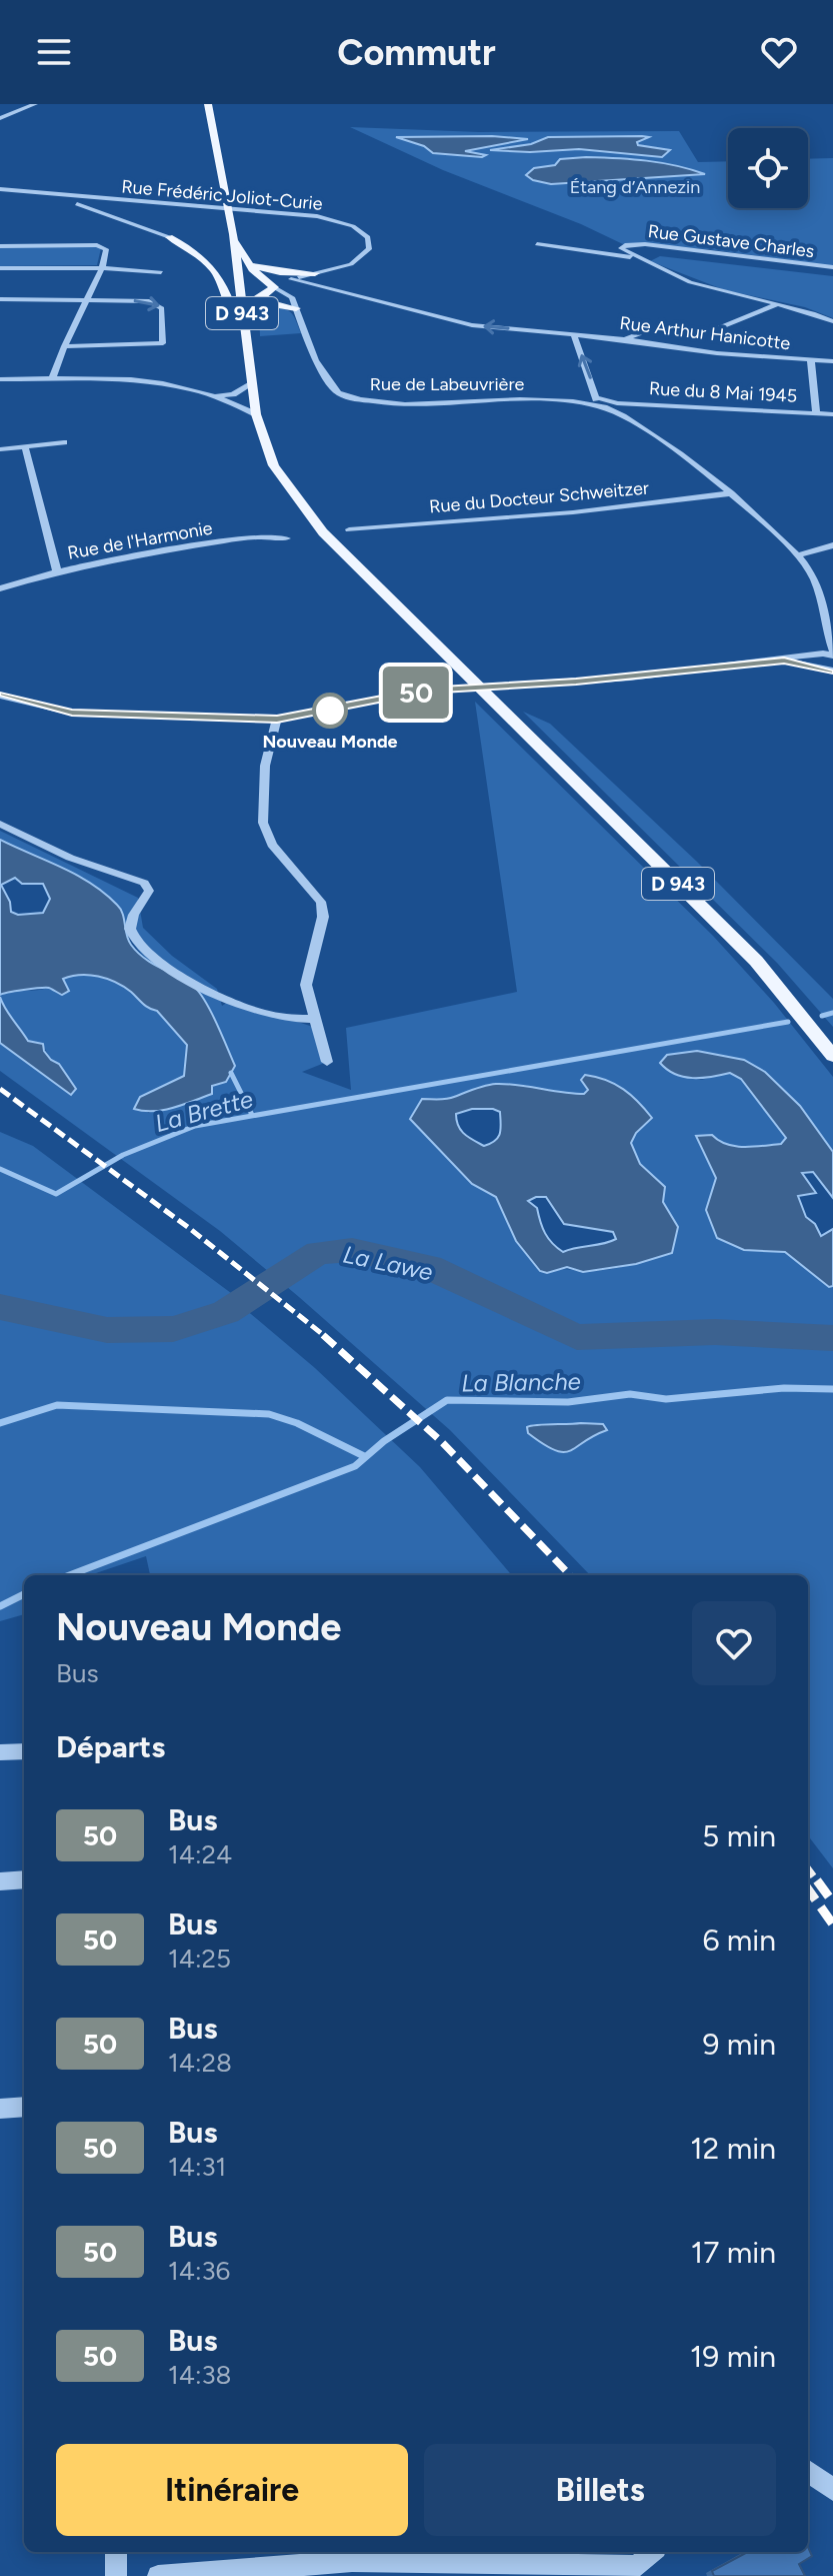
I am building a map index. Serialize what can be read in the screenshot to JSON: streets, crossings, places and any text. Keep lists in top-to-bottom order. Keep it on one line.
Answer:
{"streets":{"main road":["D 943"],"street":["Rue Frédéric Joliot-Curie","Rue Gustave Charles","Rue Arthur Hanicotte","Rue de Labeuvrière","Rue du 8 Mai 1945","Rue du Docteur Schweitzer","Rue de l'Harmonie"]},"crossings":[["Rue Frédéric Joliot-Curie","Rue Arthur Hanicotte"],["Rue Frédéric Joliot-Curie","Rue de Labeuvrière"],["Rue de Labeuvrière","Rue du 8 Mai 1945"]],"one_way":["Rue Arthur Hanicotte"],"water":["La Brette","La Lawe","La Blanche"],"parks":["Étang d’Annezin"],"places":["Nouveau Monde"],"lines":["bus line 50"],"page":{"header":"Commutr","on_map":"50","heading":[["Nouveau Monde","Bus"],"Départs"],"list":[{"mark":"50","name":"Bus","note":"14:24","value":"5 min"},{"mark":"50","name":"Bus","note":"14:25","value":"6 min"},{"mark":"50","name":"Bus","note":"14:28","value":"9 min"},{"mark":"50","name":"Bus","note":"14:31","value":"12 min"},{"mark":"50","name":"Bus","note":"14:36","value":"17 min"},{"mark":"50","name":"Bus","note":"14:38","value":"19 min"}],"buttons":["Itinéraire","Billets"]}}
